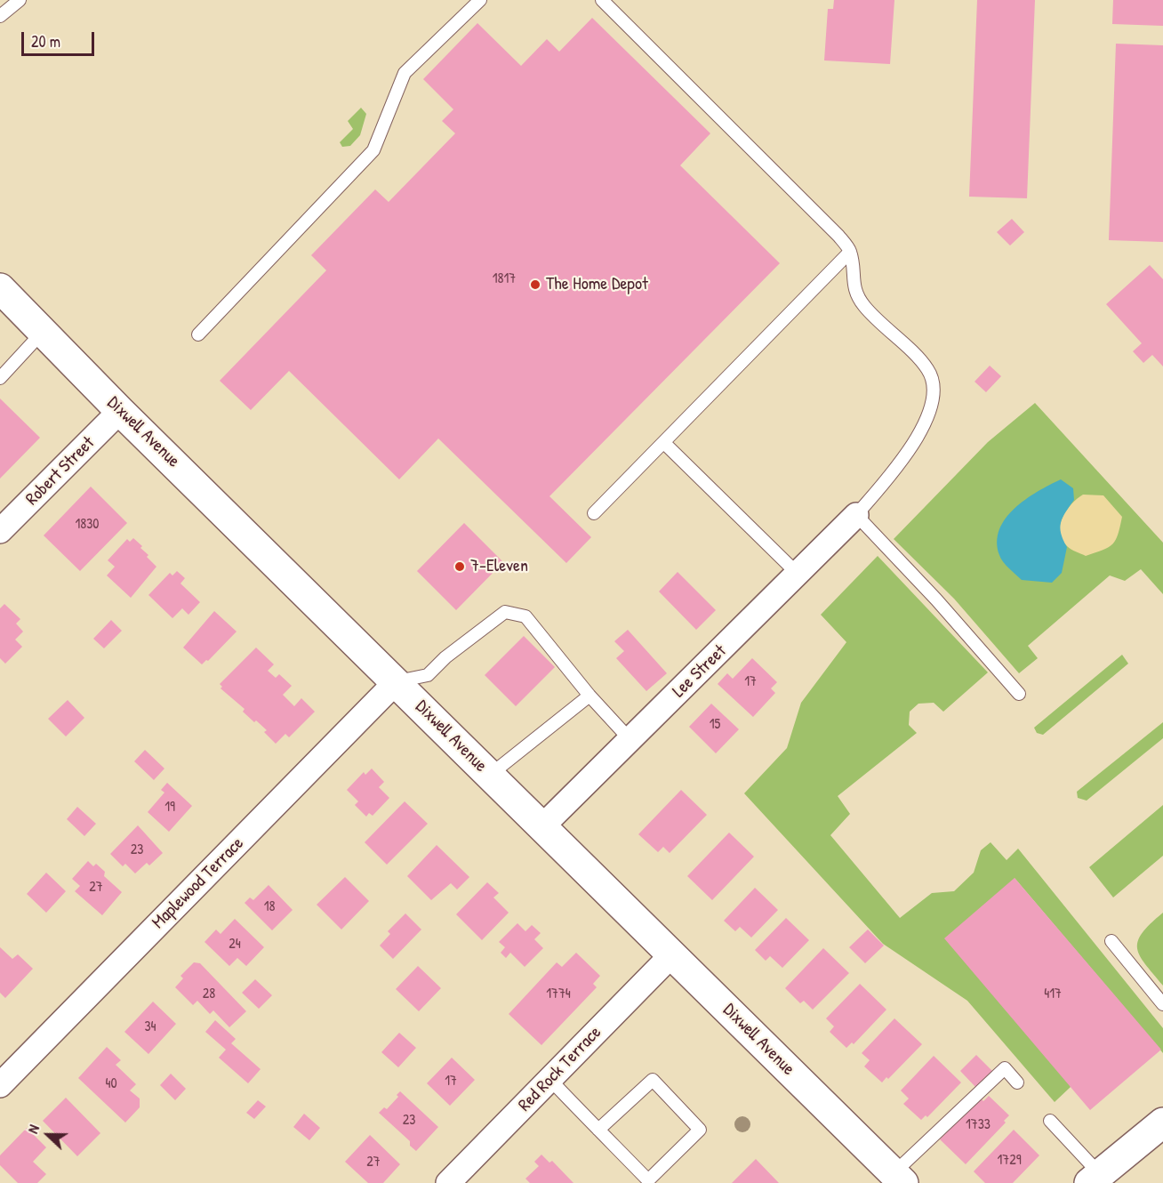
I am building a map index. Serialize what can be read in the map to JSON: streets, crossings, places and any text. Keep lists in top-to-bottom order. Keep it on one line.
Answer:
{"streets":{"main road":["Dixwell Avenue"],"street":["Robert Street","Lee Street","Maplewood Terrace","Red Rock Terrace"]},"crossings":[["Dixwell Avenue","Robert Street"],["Dixwell Avenue","Lee Street"],["Dixwell Avenue","Maplewood Terrace"],["Dixwell Avenue","Red Rock Terrace"]],"places":["The Home Depot","7-Eleven"],"house_numbers":["1817","1830","17","15","19","23","27","18","24","28","1774","417","34","17","40","23","1733","1729","27"],"scale_bar":"20 m","north":"left"}
